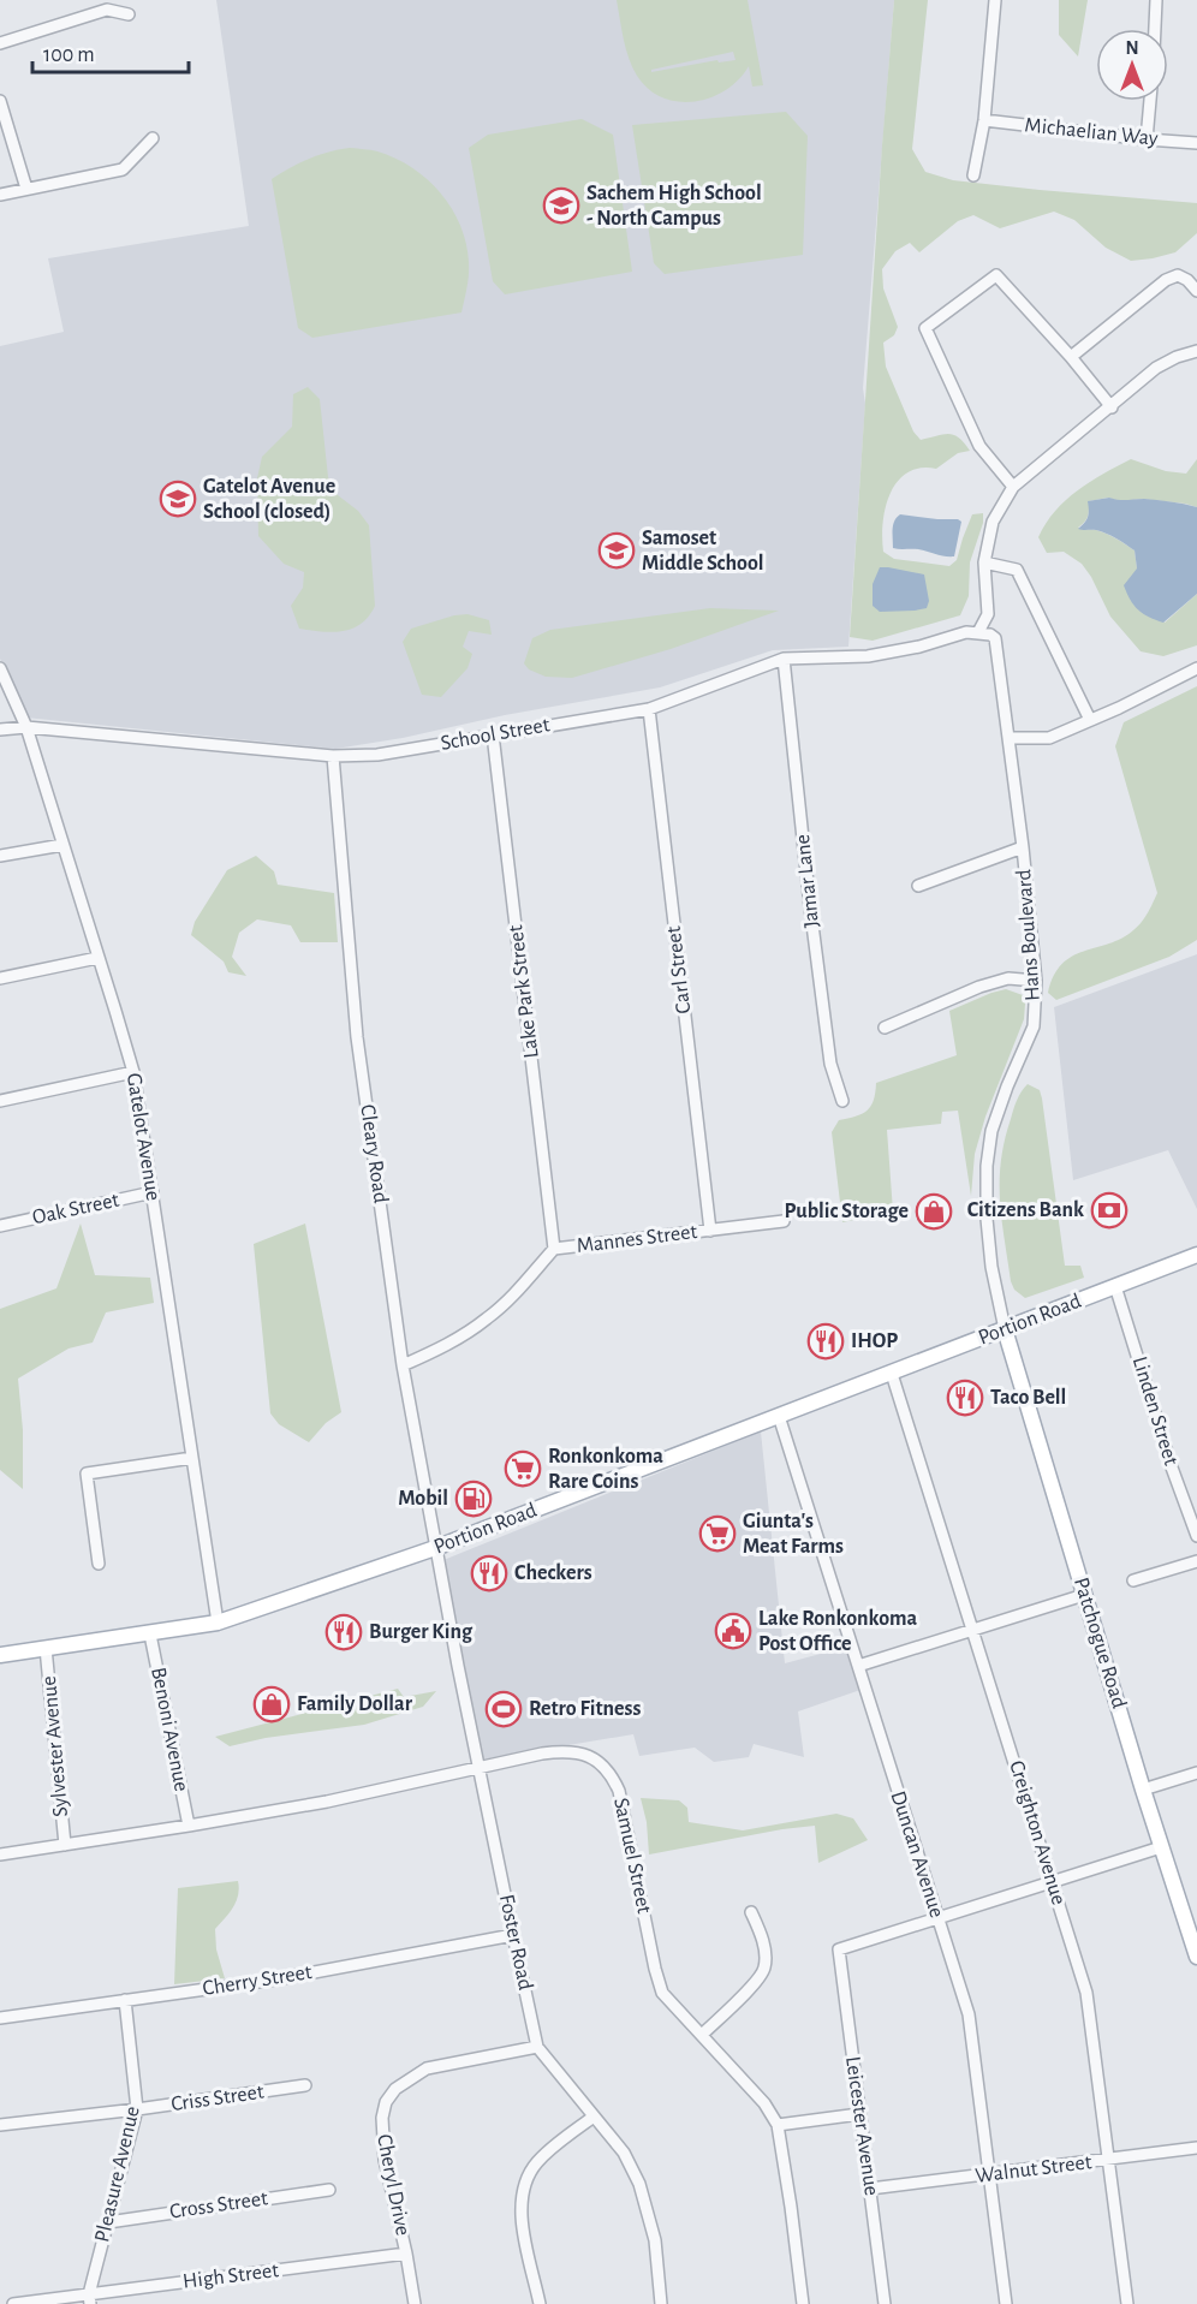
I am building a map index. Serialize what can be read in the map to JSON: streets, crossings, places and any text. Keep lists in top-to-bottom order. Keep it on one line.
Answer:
{"streets":{"main road":["Portion Road","Patchogue Road"],"street":["Michaelian Way","School Street","Jamar Lane","Hans Boulevard","Carl Street","Lake Park Street","Gatelot Avenue","Cleary Road","Oak Street","Mannes Street","Linden Street","Benoni Avenue","Sylvester Avenue","Creighton Avenue","Duncan Avenue","Samuel Street","Foster Road","Cherry Street","Criss Street","Leicester Avenue","Walnut Street","Pleasure Avenue","Cheryl Drive","Cross Street","High Street"]},"crossings":[["School Street","Jamar Lane"],["School Street","Hans Boulevard"],["School Street","Carl Street"],["School Street","Lake Park Street"],["School Street","Gatelot Avenue"],["School Street","Cleary Road"],["Hans Boulevard","Portion Road"],["Hans Boulevard","Patchogue Road"],["Carl Street","Mannes Street"],["Lake Park Street","Mannes Street"],["Gatelot Avenue","Oak Street"],["Gatelot Avenue","Portion Road"],["Cleary Road","Mannes Street"],["Cleary Road","Portion Road"],["Cleary Road","Foster Road"],["Portion Road","Linden Street"],["Portion Road","Patchogue Road"],["Portion Road","Benoni Avenue"],["Portion Road","Sylvester Avenue"],["Portion Road","Creighton Avenue"],["Portion Road","Duncan Avenue"],["Portion Road","Foster Road"],["Benoni Avenue","Samuel Street"],["Sylvester Avenue","Samuel Street"],["Creighton Avenue","Walnut Street"],["Duncan Avenue","Leicester Avenue"],["Duncan Avenue","Walnut Street"],["Samuel Street","Foster Road"],["Foster Road","Cherry Street"],["Foster Road","Cheryl Drive"],["Cherry Street","Pleasure Avenue"],["Criss Street","Pleasure Avenue"],["Leicester Avenue","Walnut Street"],["Pleasure Avenue","Cross Street"],["Pleasure Avenue","High Street"],["Cheryl Drive","High Street"]],"places":{"school or university":["Sachem High School - North Campus","Gatelot Avenue School (closed)","Samoset Middle School"],"bank":["Citizens Bank"],"shop":["Public Storage","Family Dollar"],"restaurant":["IHOP","Taco Bell","Checkers","Burger King"],"supermarket":["Ronkonkoma Rare Coins","Giunta's Meat Farms"],"fuel station":["Mobil"],"public building":["Lake Ronkonkoma Post Office"],"sports":["Retro Fitness"]},"scale_bar":"100 m","north":"top"}
